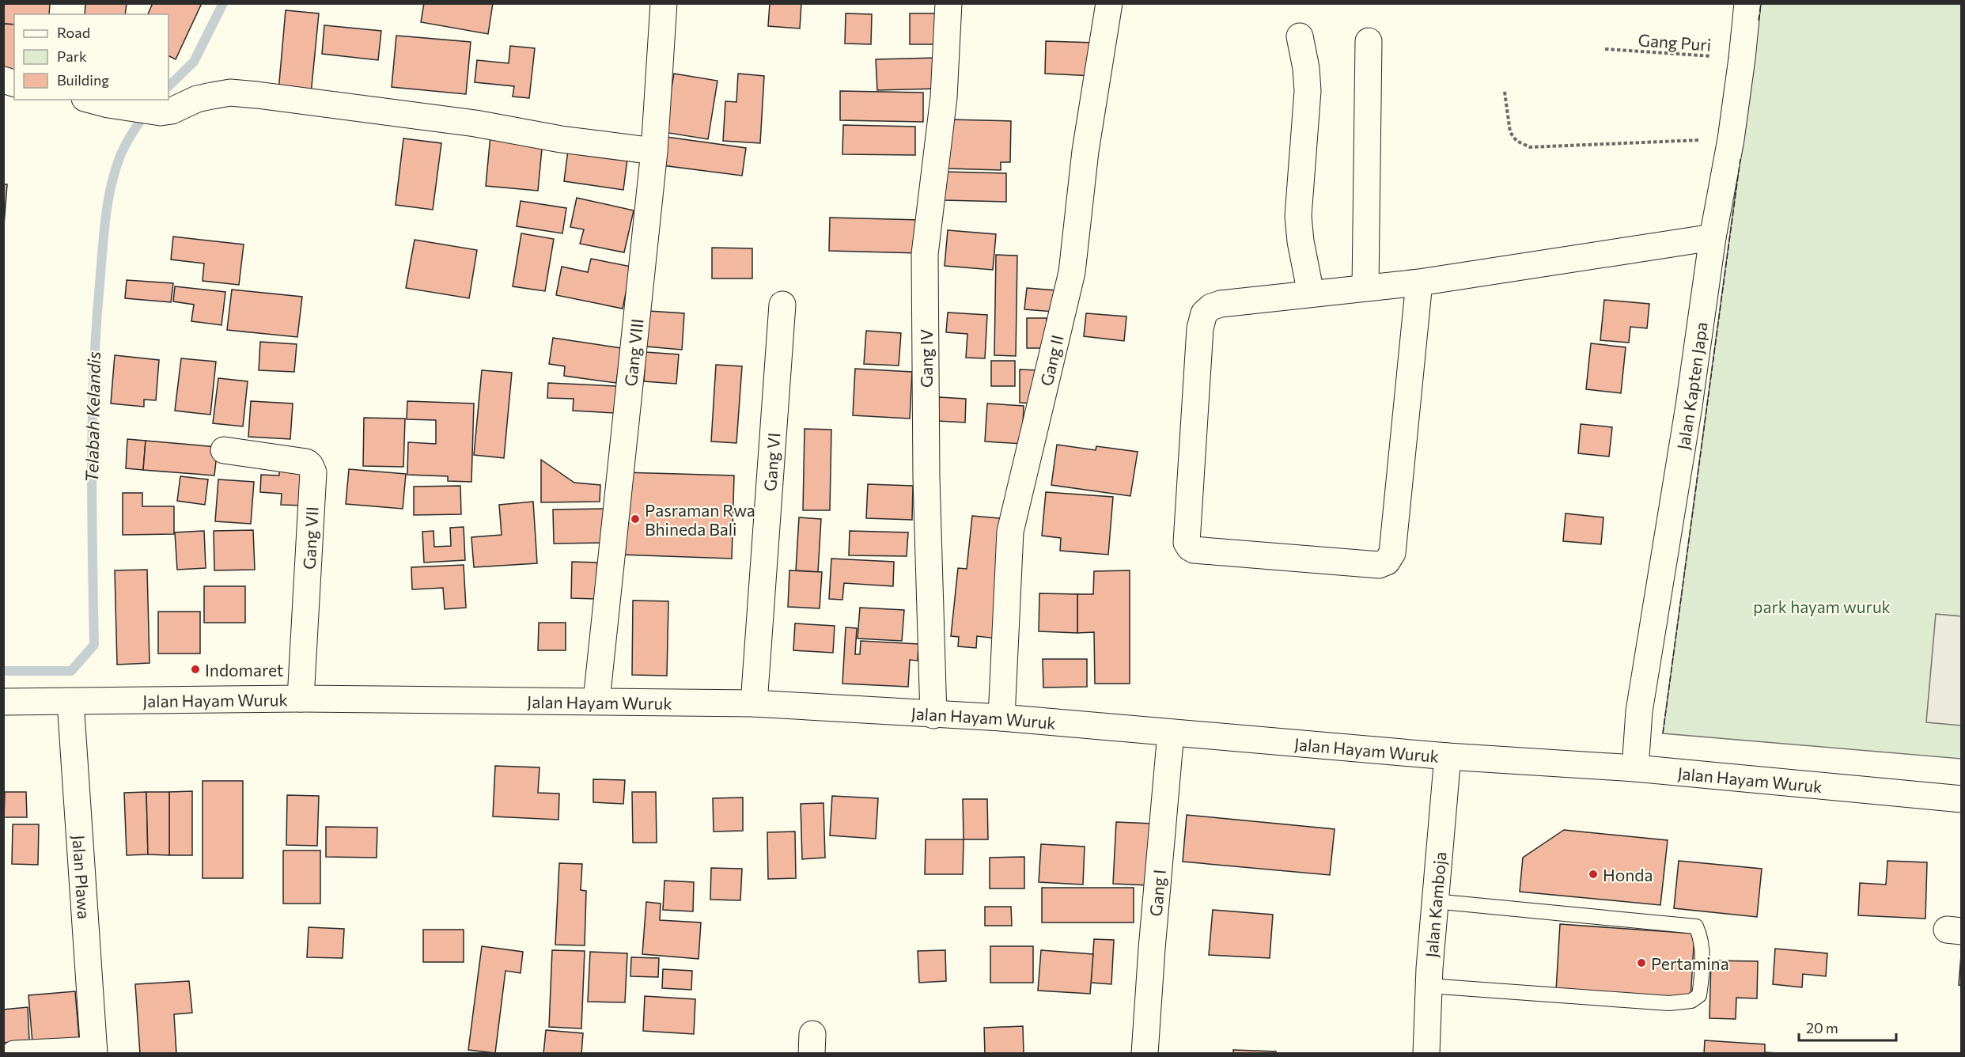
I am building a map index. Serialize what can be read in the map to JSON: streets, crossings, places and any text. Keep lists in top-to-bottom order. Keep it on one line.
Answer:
{"streets":{"street":["Gang VIII","Gang IV","Gang II","Jalan Kapten Japa","Gang VI","Gang VII","Jalan Hayam Wuruk","Jalan Plawa","Gang I","Jalan Kamboja"],"path":["Gang Puri"]},"crossings":[["Gang Puri","Jalan Kapten Japa"],["Gang VIII","Jalan Hayam Wuruk"],["Gang IV","Jalan Hayam Wuruk"],["Gang II","Jalan Hayam Wuruk"],["Jalan Kapten Japa","Jalan Hayam Wuruk"],["Gang VI","Jalan Hayam Wuruk"],["Gang VII","Jalan Hayam Wuruk"],["Jalan Hayam Wuruk","Jalan Plawa"],["Jalan Hayam Wuruk","Gang I"],["Jalan Hayam Wuruk","Jalan Kamboja"]],"water":["Telabah Kelandis"],"parks":["park hayam wuruk"],"places":["Pasraman Rwa Bhineda Bali","Indomaret","Honda","Pertamina"],"legend":["Road","Park","Building"],"scale_bar":"20 m"}
